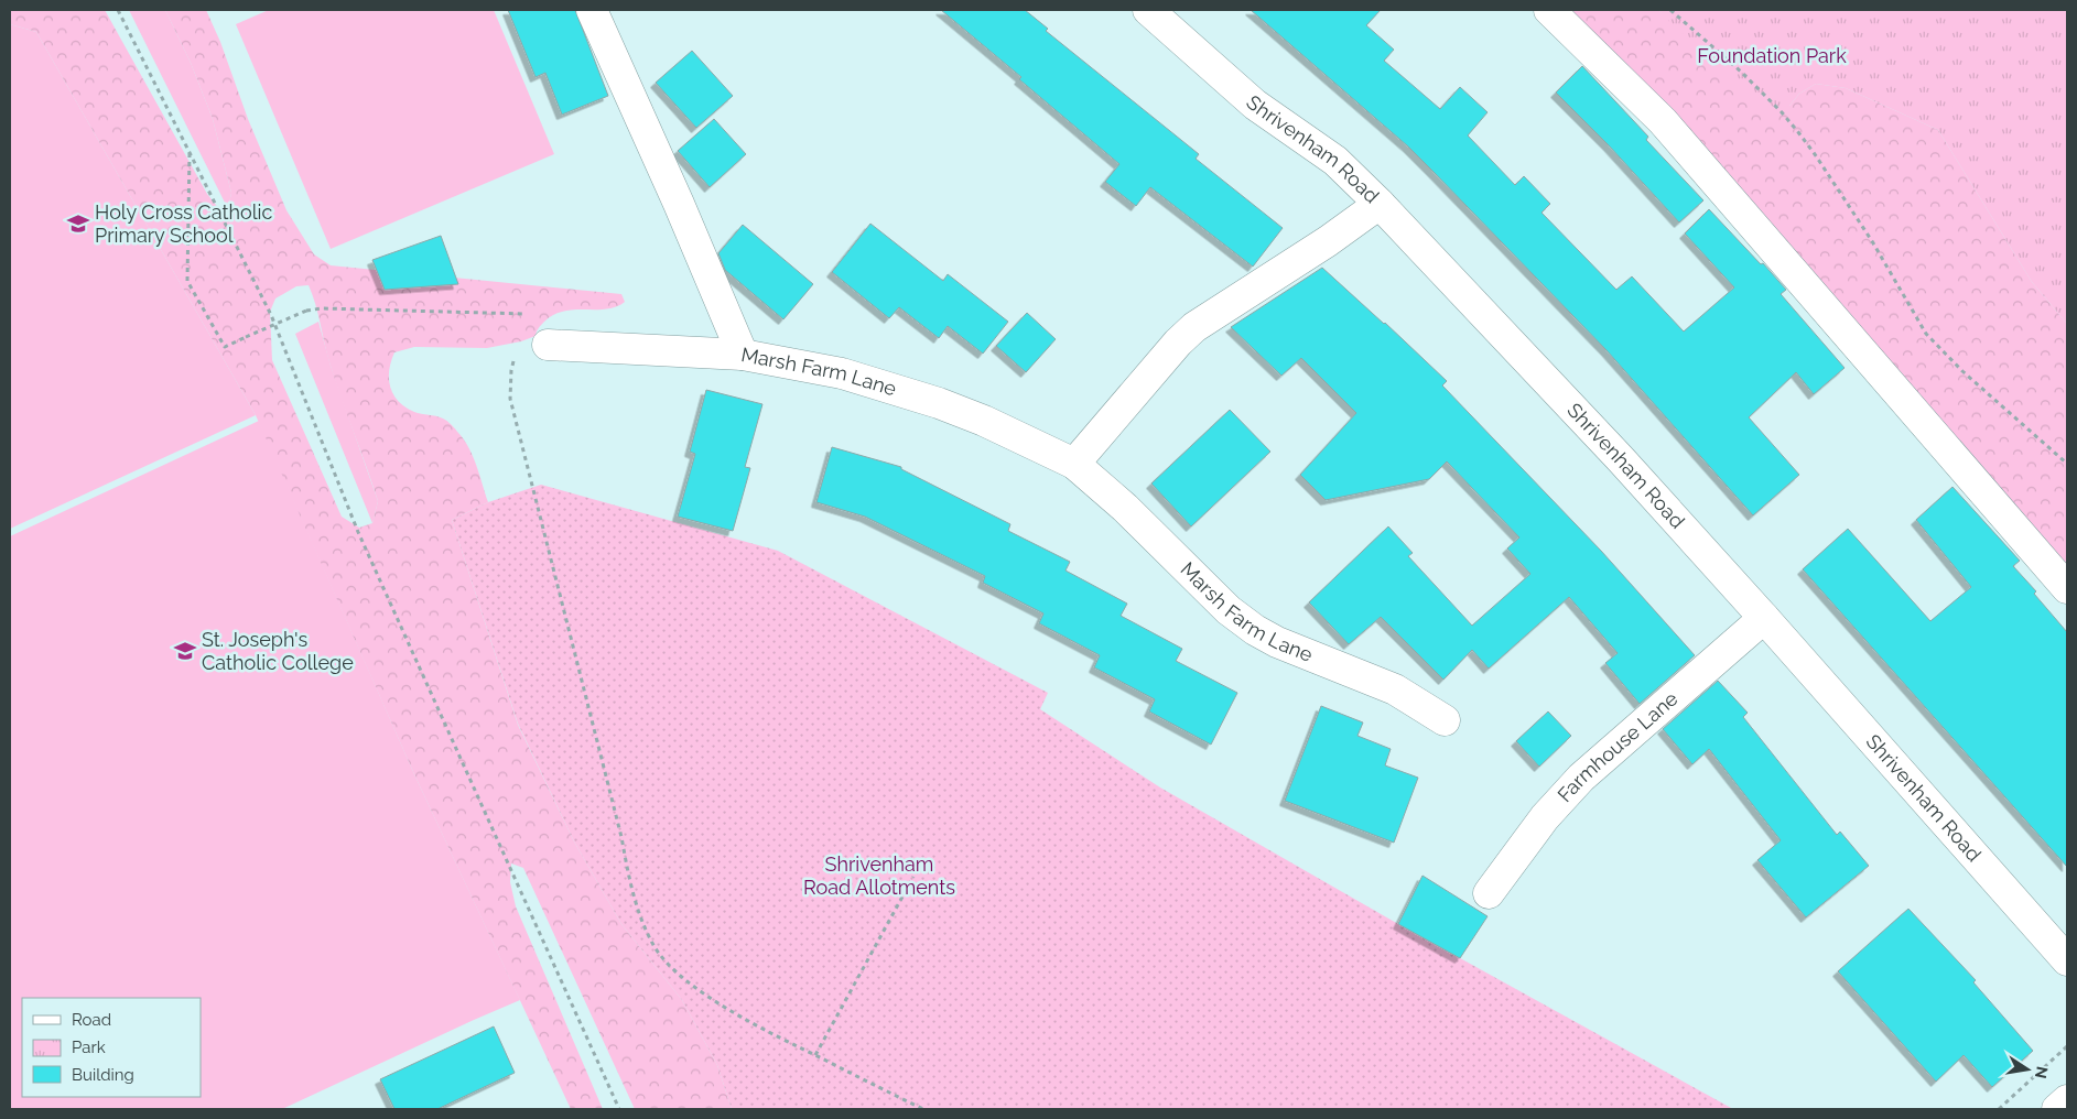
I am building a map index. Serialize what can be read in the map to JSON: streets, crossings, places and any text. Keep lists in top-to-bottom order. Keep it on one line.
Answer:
{"streets":{"street":["Shrivenham Road","Marsh Farm Lane","Farmhouse Lane"]},"crossings":[["Shrivenham Road","Farmhouse Lane"]],"parks":["Foundation Park","Shrivenham Road Allotments"],"places":{"school or university":["Holy Cross Catholic Primary School","St. Joseph's Catholic College"]},"legend":["Road","Park","Building"],"north":"right"}
